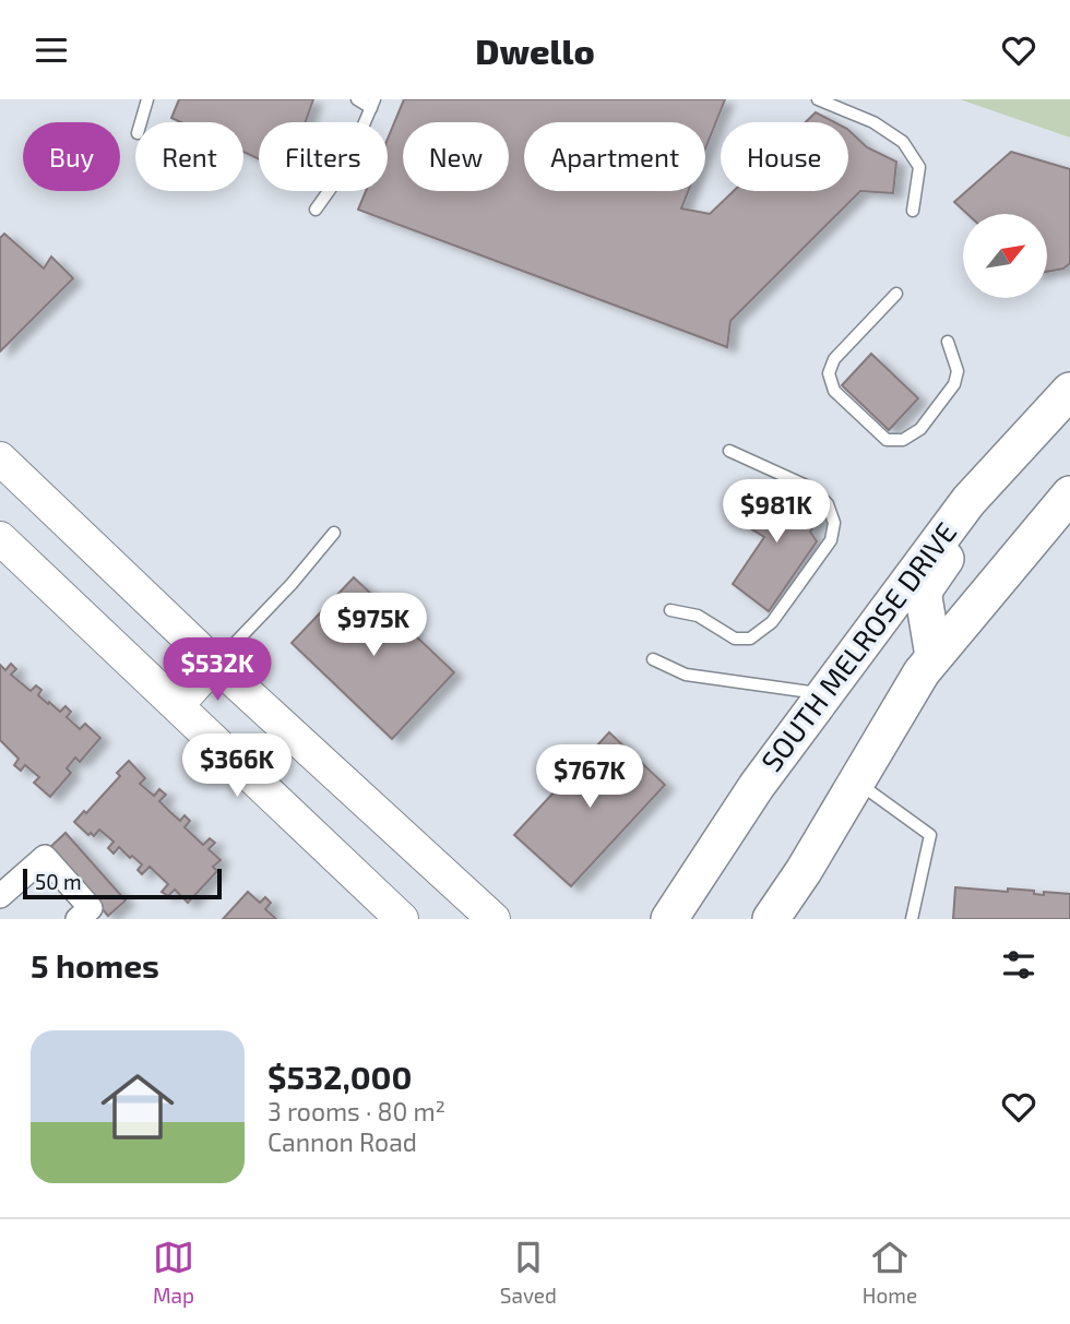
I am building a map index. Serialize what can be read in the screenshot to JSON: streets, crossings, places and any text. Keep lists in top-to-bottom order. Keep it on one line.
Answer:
{"streets":{"main road":["SOUTH MELROSE DRIVE"]},"scale_bar":"50 m","north":"top right","page":{"header":"Dwello","chip":["Buy","Rent","Filters","New","Apartment","House"],"price":["$981K","$975K","$532K","$366K","$767K"],"scale":"50 m","heading":"5 homes","list":[{"name":"$532,000","note":"3 rooms · 80 m² · Cannon Road"}],"tabs":["Map","Saved","Home"]}}
